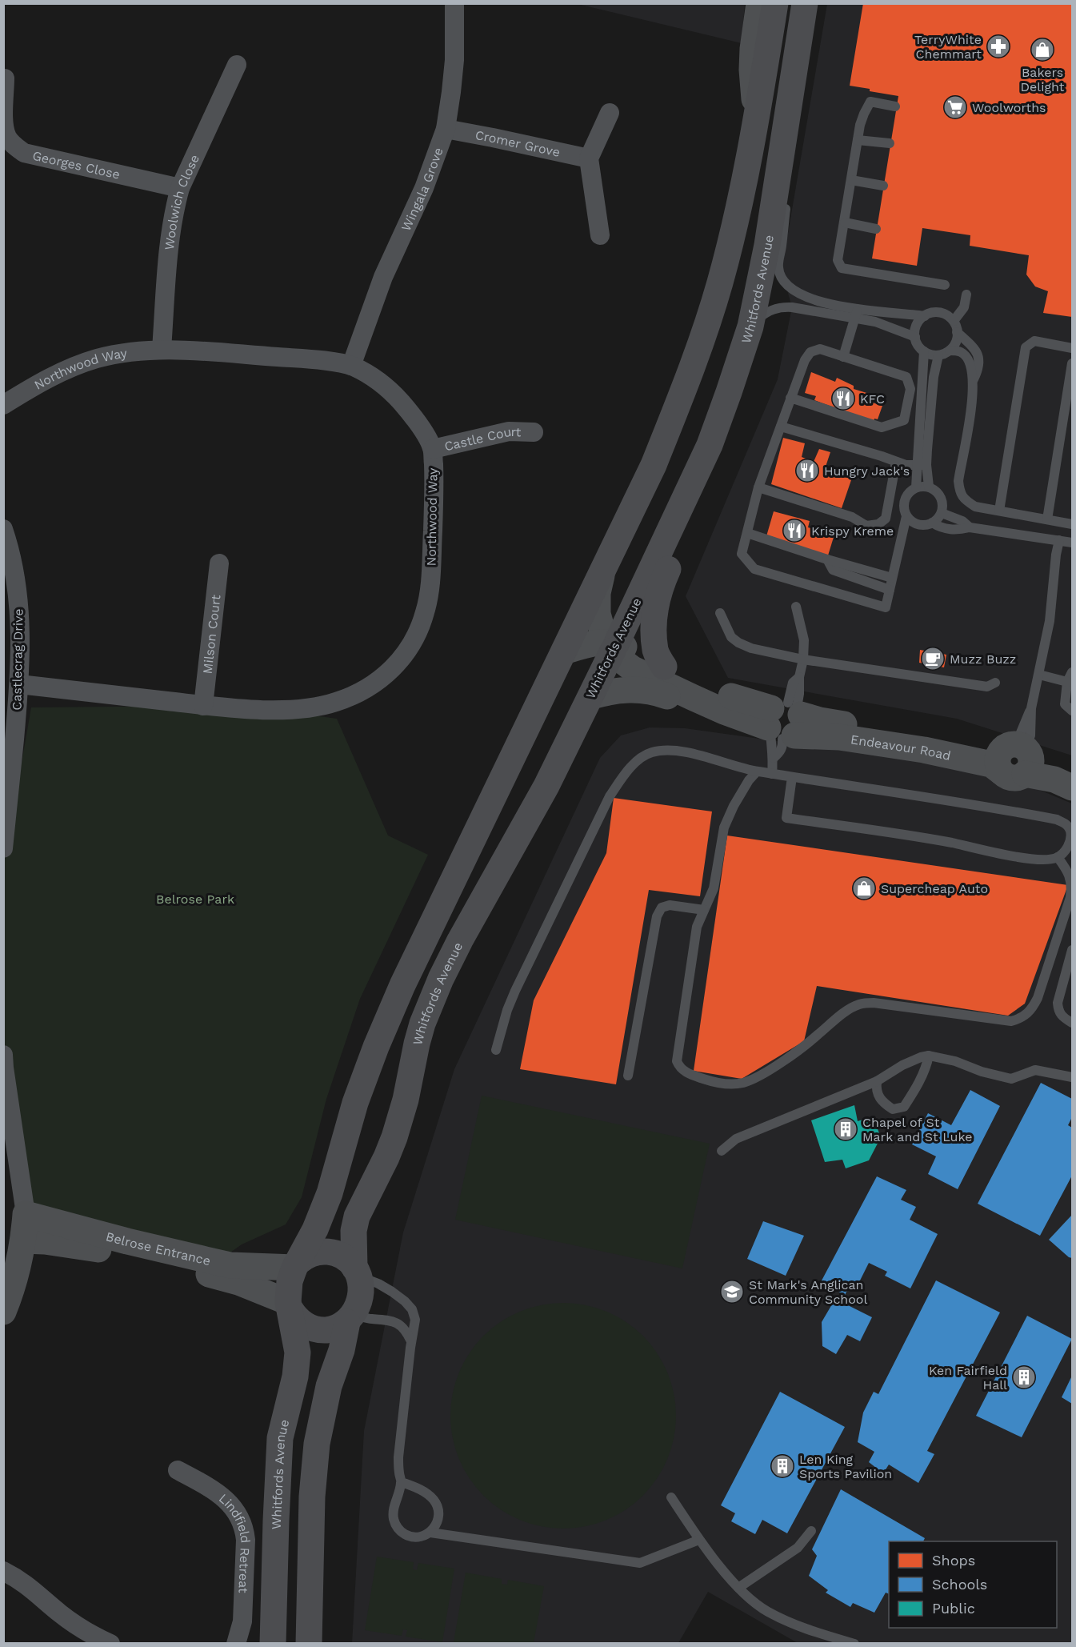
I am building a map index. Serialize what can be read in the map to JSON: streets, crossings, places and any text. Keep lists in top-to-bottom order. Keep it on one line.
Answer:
{"streets":{"main road":["Whitfords Avenue"],"street":["Cromer Grove","Georges Close","Wingala Grove","Woolwich Close","Northwood Way","Castle Court","Milson Court","Castlecrag Drive","Endeavour Road","Belrose Entrance","Lindfield Retreat"]},"crossings":[["Cromer Grove","Wingala Grove"],["Georges Close","Woolwich Close"],["Wingala Grove","Northwood Way"],["Woolwich Close","Northwood Way"],["Whitfords Avenue","Endeavour Road"],["Whitfords Avenue","Belrose Entrance"],["Northwood Way","Castle Court"],["Northwood Way","Milson Court"],["Northwood Way","Castlecrag Drive"]],"parks":["Belrose Park"],"places":{"pharmacy":["TerryWhite Chemmart"],"shop":["Bakers Delight","Supercheap Auto"],"supermarket":["Woolworths"],"restaurant":["KFC","Hungry Jack's","Krispy Kreme"],"cafe":["Muzz Buzz"],"building":["Chapel of St Mark and St Luke","Ken Fairfield Hall","Len King Sports Pavilion"],"school or university":["St Mark's Anglican Community School"]},"legend":["Shops","Schools","Public"]}
